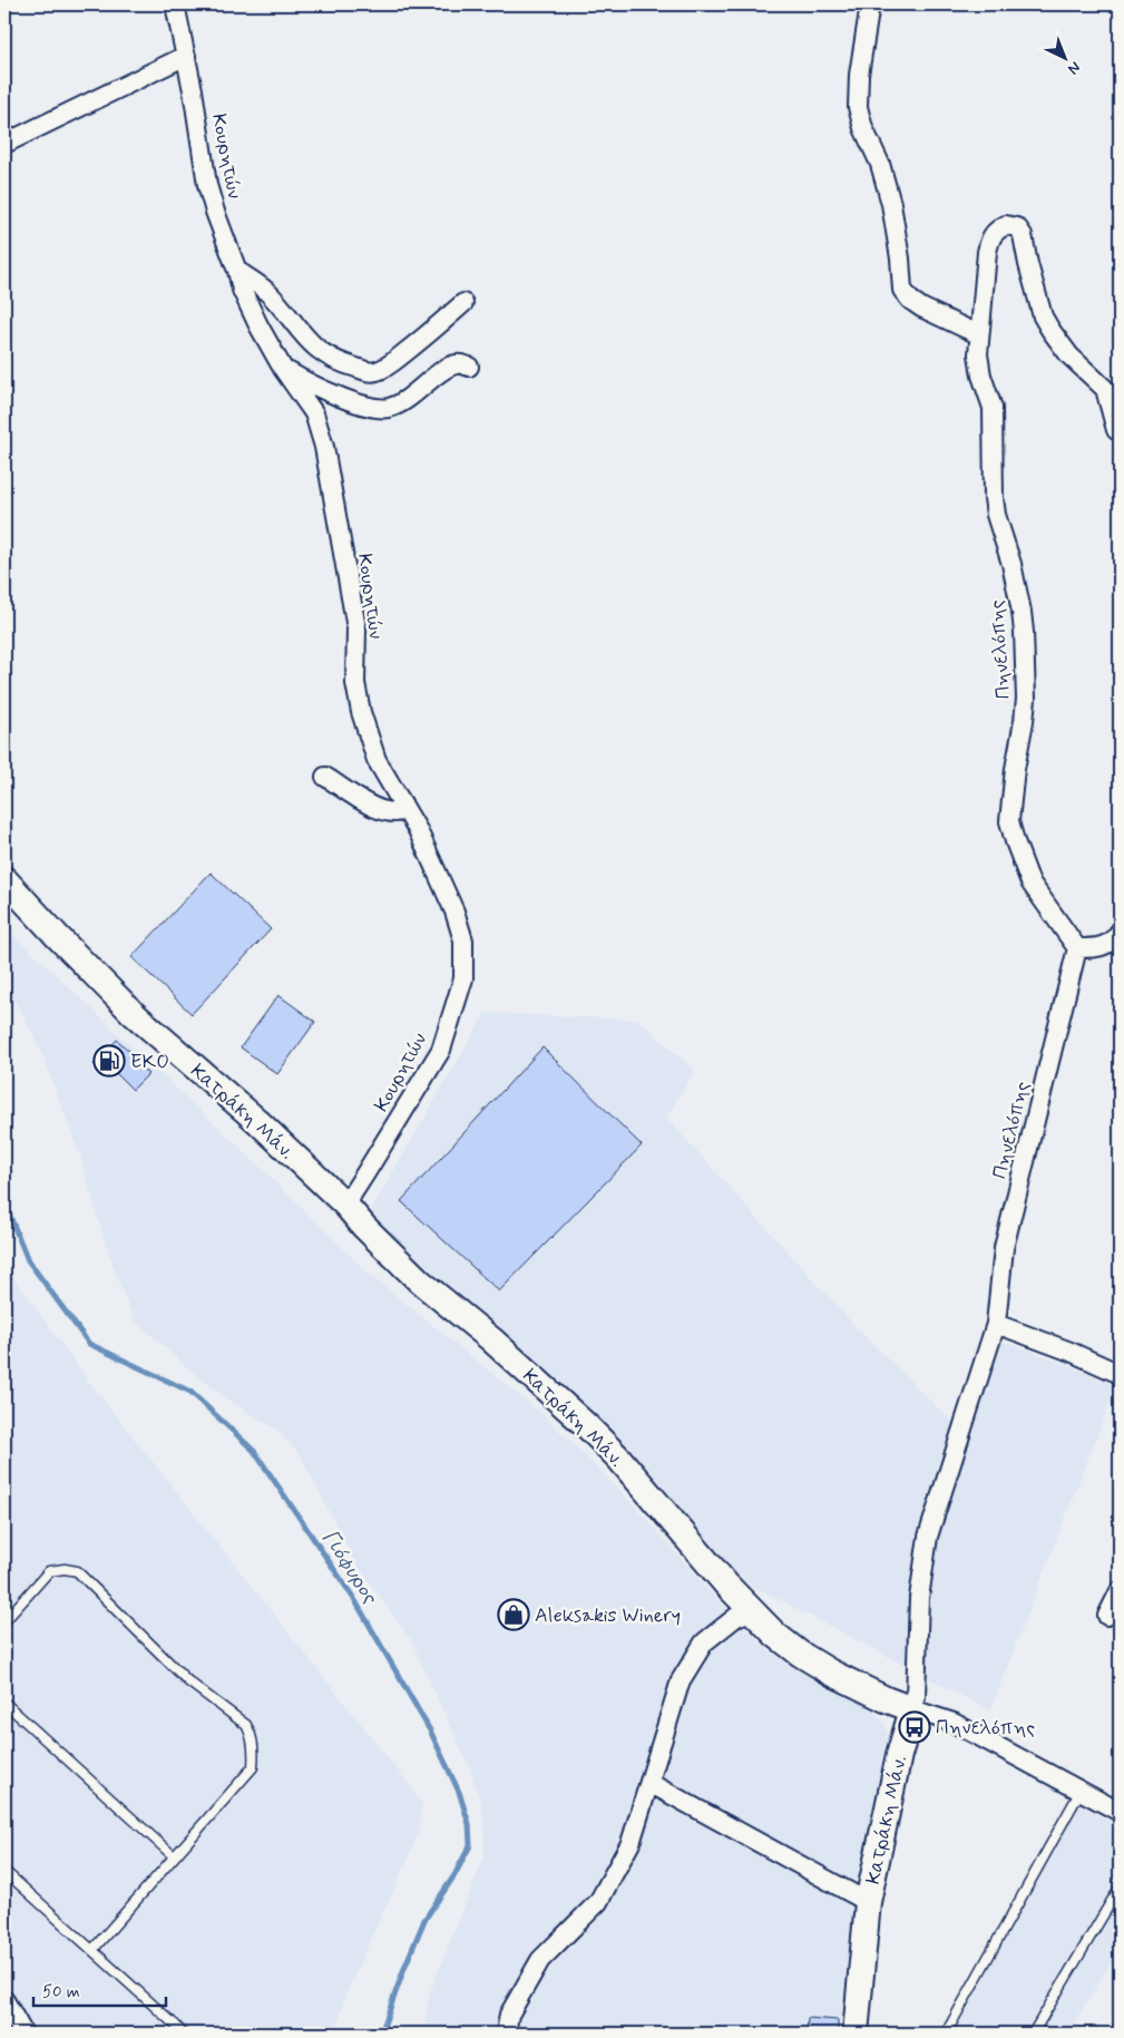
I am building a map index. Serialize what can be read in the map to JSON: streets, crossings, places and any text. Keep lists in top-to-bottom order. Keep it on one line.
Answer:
{"streets":{"street":["Κουρητών","Πηνελόπης","Κατράκη Μάν."]},"crossings":[["Κουρητών","Κατράκη Μάν."],["Πηνελόπης","Κατράκη Μάν."]],"water":["Γιόφυρος"],"places":{"fuel station":["EKO"],"shop":["Aleksakis Winery"],"bus stop":["Πηνελόπης"]},"scale_bar":"50 m","north":"bottom right"}
